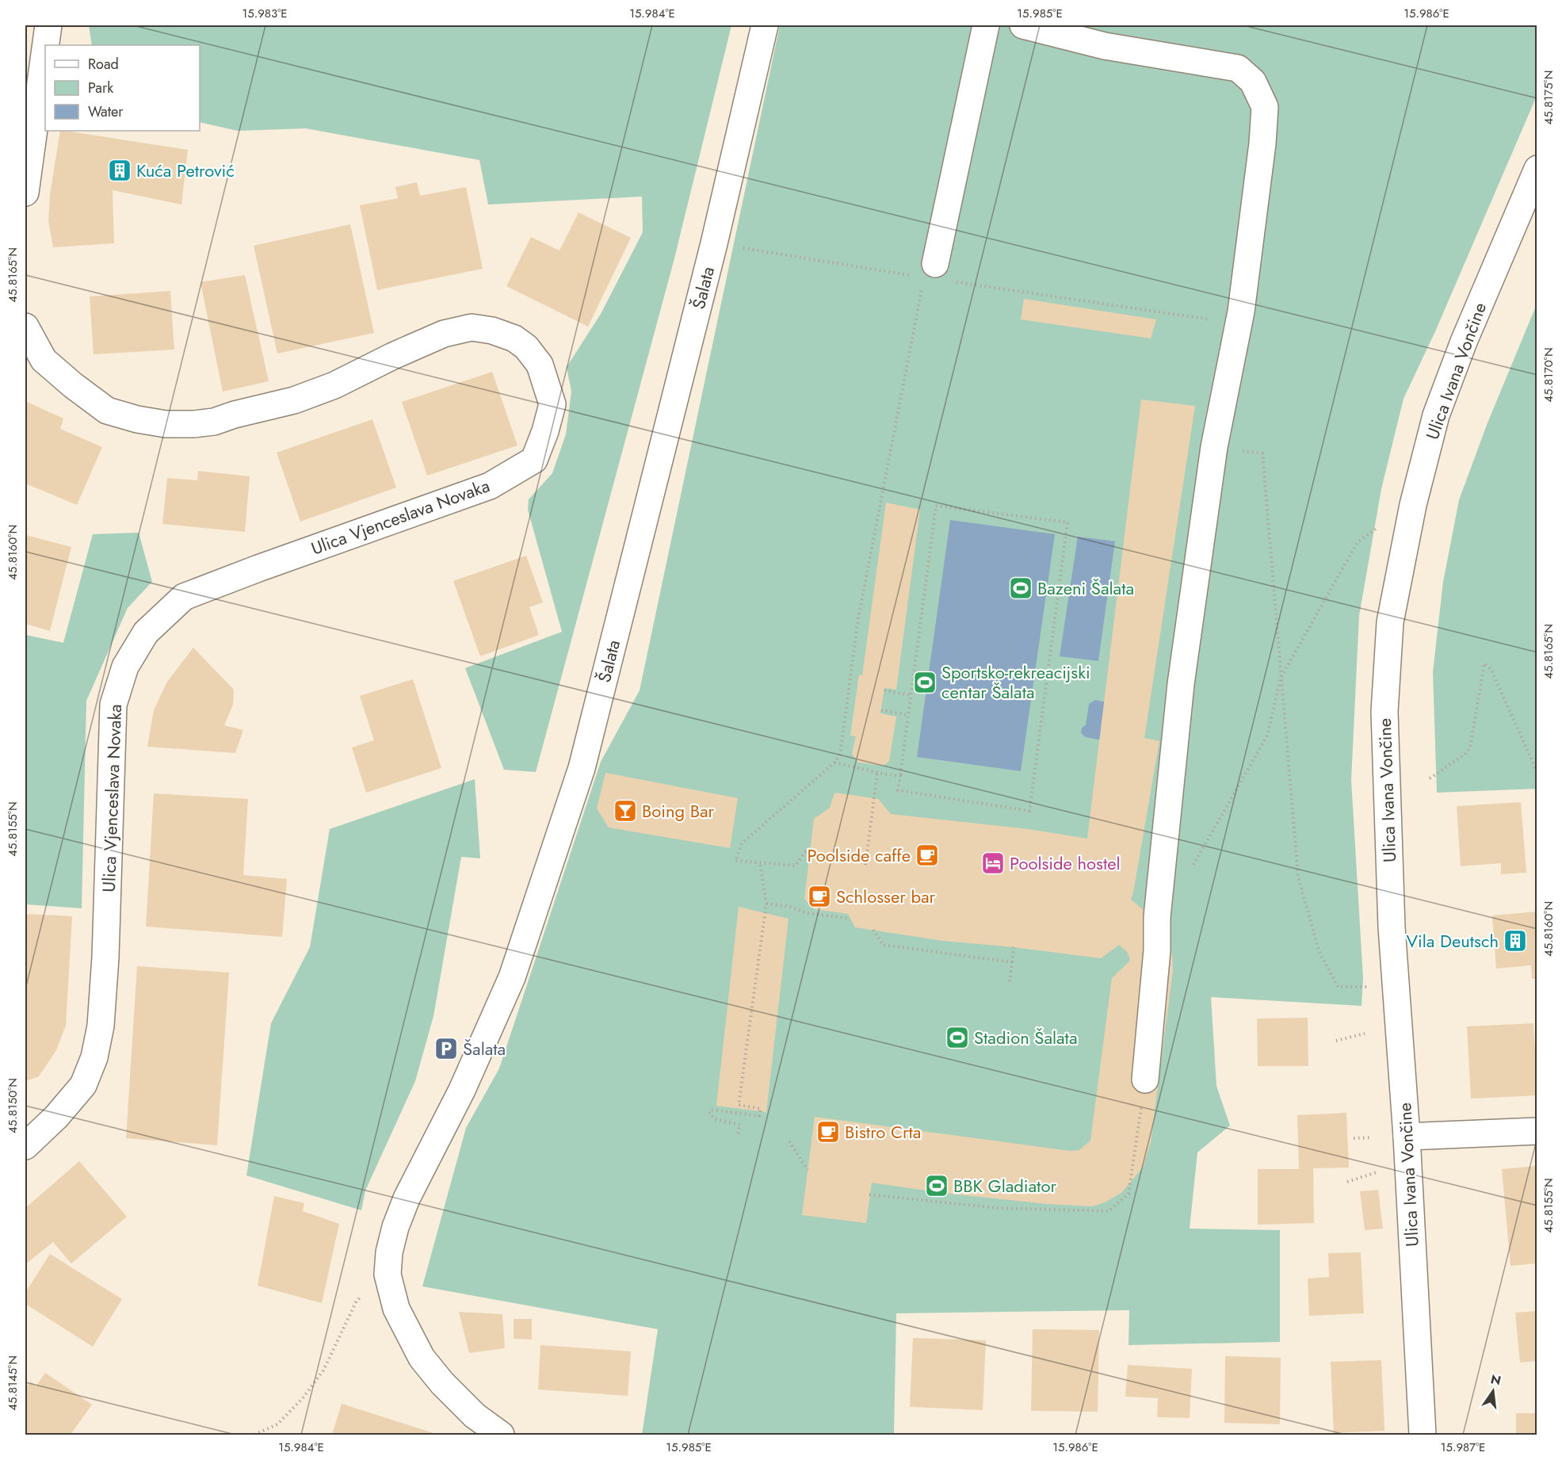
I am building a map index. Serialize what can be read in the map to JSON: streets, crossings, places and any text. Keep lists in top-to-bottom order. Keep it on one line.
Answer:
{"streets":{"street":["Šalata","Ulica Ivana Vončine","Ulica Vjenceslava Novaka"]},"places":{"building":["Kuća Petrović","Vila Deutsch"],"sports":["Bazeni Šalata","Sportsko-rekreacijski centar Šalata","Stadion Šalata","BBK Gladiator"],"bar":["Boing Bar"],"cafe":["Poolside caffe","Schlosser bar","Bistro Crta"],"hotel":["Poolside hostel"],"parking":["Šalata"]},"legend":["Road","Park","Water"],"north":"top","coordinates":["15.983°E","15.984°E","15.985°E","15.986°E","45.8175°N","45.8165°N","45.8170°N","45.8160°N","45.8155°N","45.8150°N","45.8145°N","15.987°E"]}
